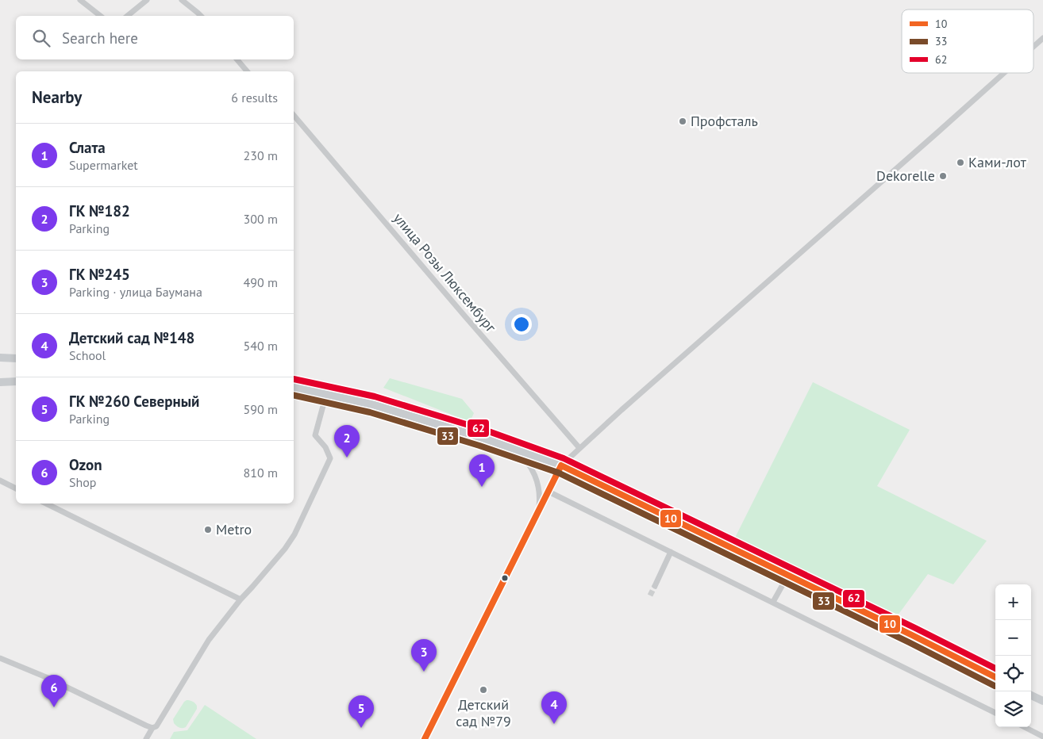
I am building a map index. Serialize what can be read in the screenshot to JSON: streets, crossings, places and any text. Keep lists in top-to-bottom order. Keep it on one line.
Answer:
{"streets":{"street":["улица Розы Люксембург"]},"places":["Профсталь","Ками-лот","Dekorelle","Metro","Детский сад №79"],"lines":["transit line 62","transit line 33","transit line 10"],"legend":["10","33","62"],"page":{"search":"Search here","heading":["Nearby","6 results"],"list":[{"mark":"1","name":"Слата","note":"Supermarket","value":"230 m"},{"mark":"2","name":"ГК №182","note":"Parking","value":"300 m"},{"mark":"3","name":"ГК №245","note":"Parking · улица Баумана","value":"490 m"},{"mark":"4","name":"Детский сад №148","note":"School","value":"540 m"},{"mark":"5","name":"ГК №260 Северный","note":"Parking","value":"590 m"},{"mark":"6","name":"Ozon","note":"Shop","value":"810 m"}],"pins":["2","1","3","6","4","5"],"map_buttons":["+","−"]}}
